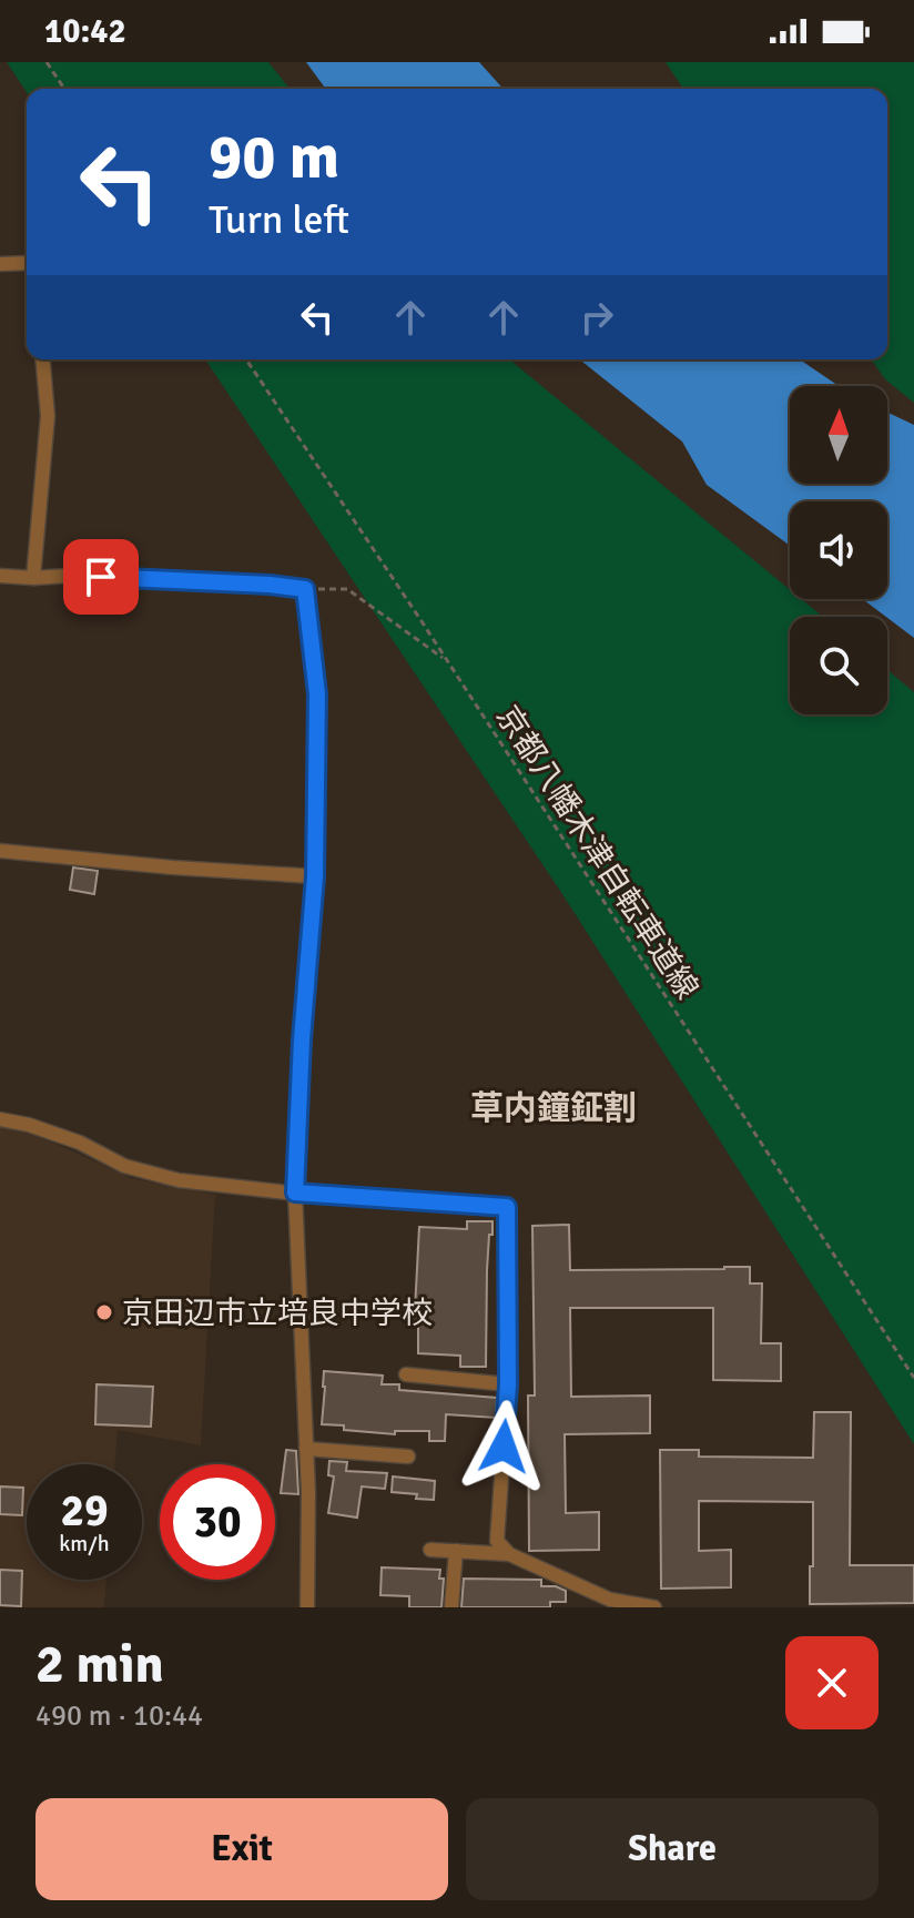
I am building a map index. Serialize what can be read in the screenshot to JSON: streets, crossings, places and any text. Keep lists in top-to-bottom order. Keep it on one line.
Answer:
{"streets":{"path":["京都八幡木津自転車道線"]},"districts":["草内鐘鉦割"],"places":["京田辺市立培良中学校"],"north":"top","page":{"status":"10:42","turn":["90 m","Turn left"],"speed":"29 km/h","limit":"30","heading":["2 min","490 m · 10:44"],"buttons":["Exit","Share"]}}
